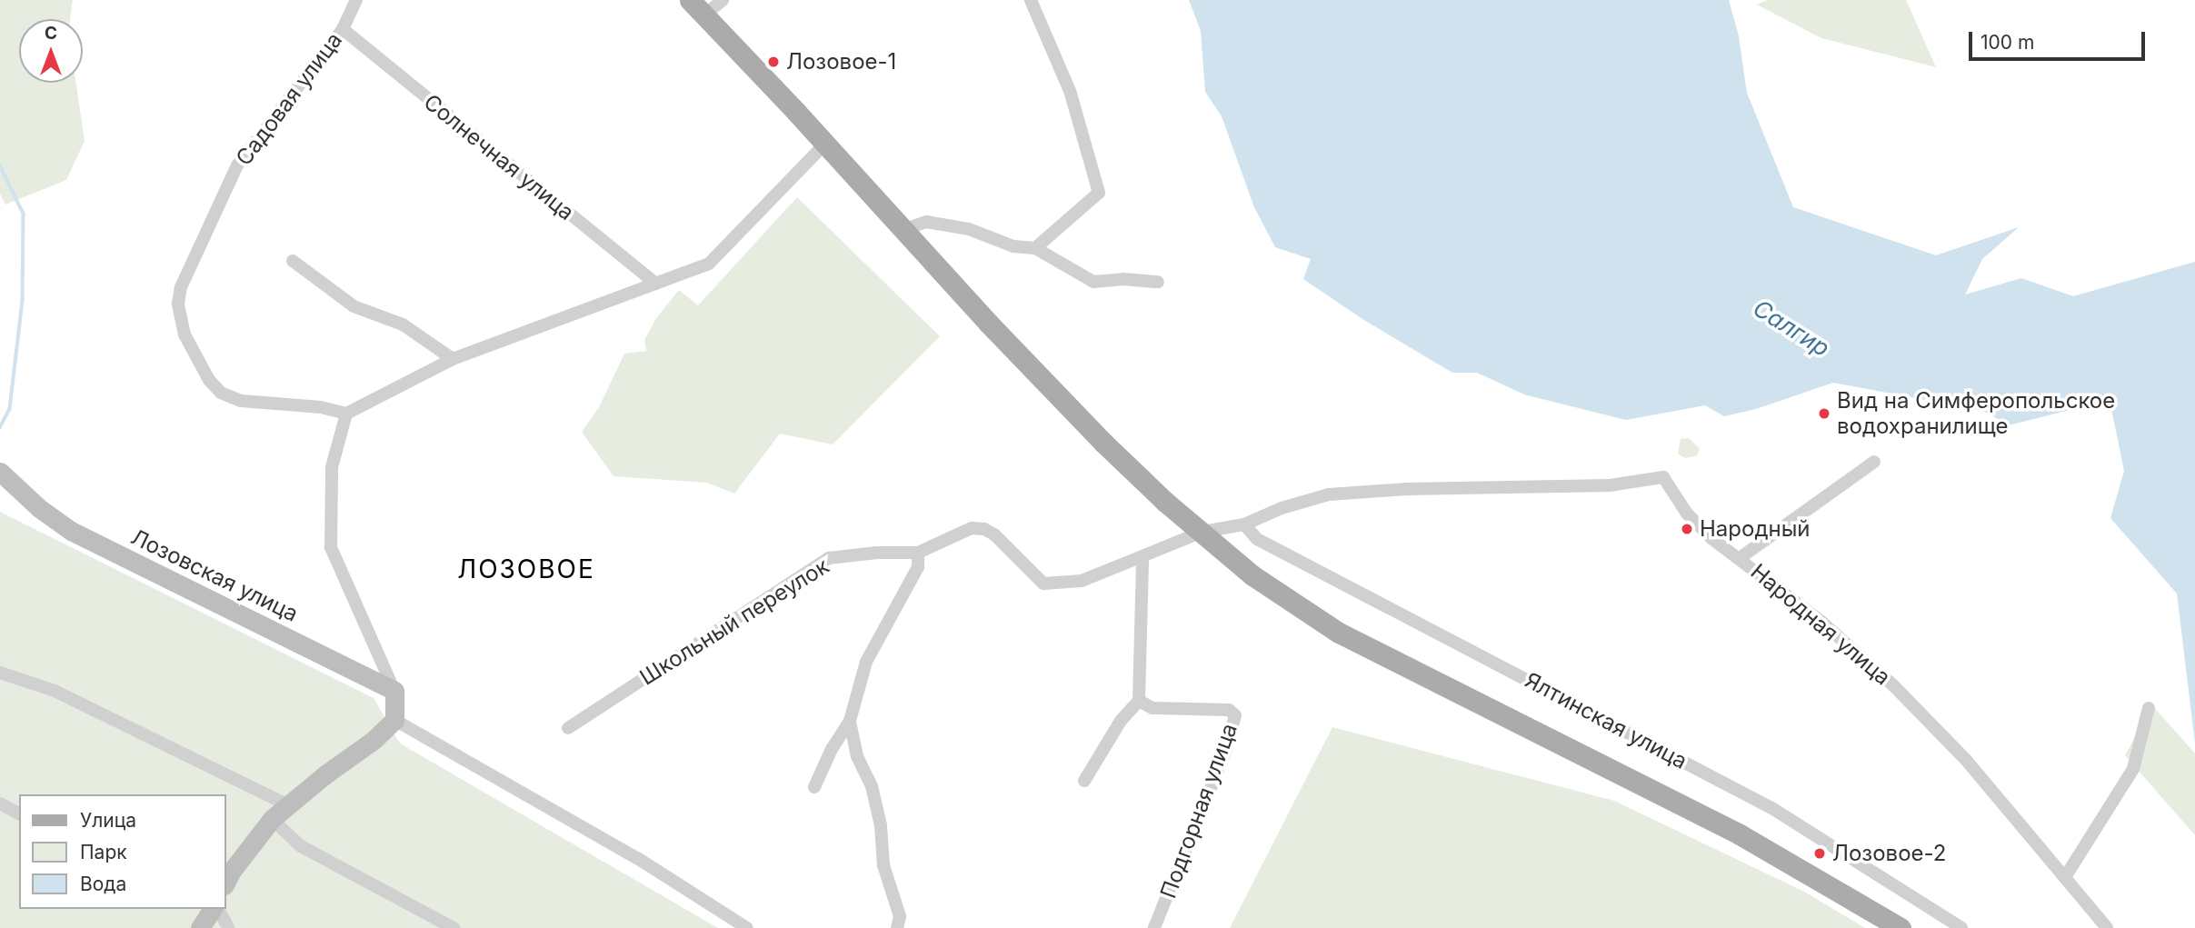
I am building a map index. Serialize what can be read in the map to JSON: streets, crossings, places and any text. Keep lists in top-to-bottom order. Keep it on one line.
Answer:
{"streets":{"main road":["Лозовская улица"],"street":["Садовая улица","Солнечная улица","Школьный переулок","Народная улица","Ялтинская улица","Подгорная улица"]},"crossings":[["Садовая улица","Солнечная улица"],["Школьный переулок","Народная улица"],["Народная улица","Ялтинская улица"]],"districts":["ЛОЗОВОЕ"],"water":["Салгир"],"places":["Лозовое-1","Вид на Симферопольское водохранилище","Народный","Лозовое-2"],"legend":["Улица","Парк","Вода"],"scale_bar":"100 m","north":"top"}
